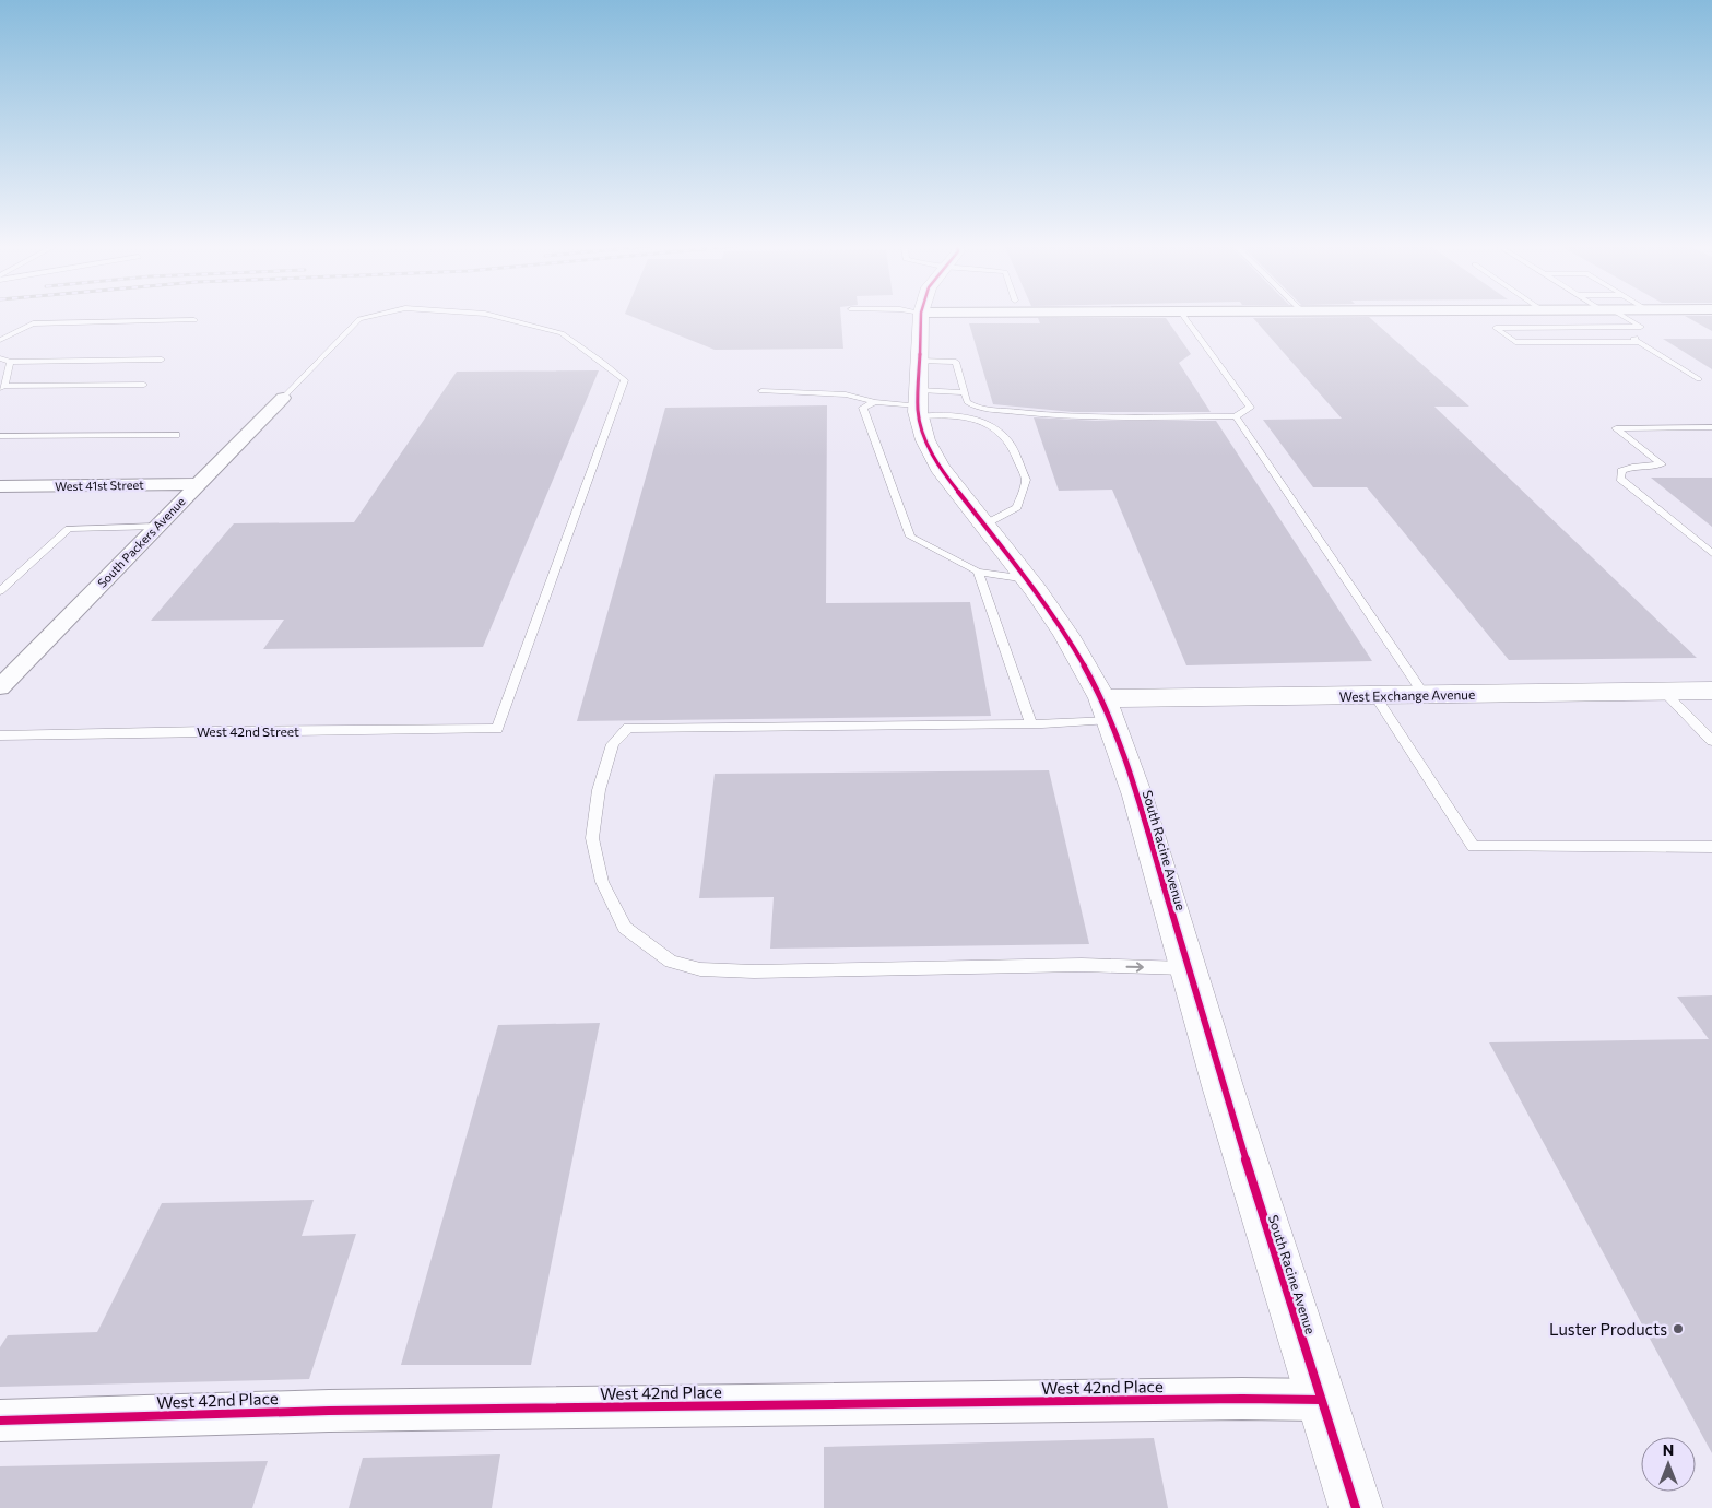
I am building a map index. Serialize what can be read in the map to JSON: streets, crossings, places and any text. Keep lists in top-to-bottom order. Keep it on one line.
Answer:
{"streets":{"street":["West 41st Street","South Packers Avenue","West Exchange Avenue","South Racine Avenue","West 42nd Place"],"lane":["West 42nd Street"]},"crossings":[["West 41st Street","South Packers Avenue"],["South Packers Avenue","West 42nd Street"],["West Exchange Avenue","South Racine Avenue"],["South Racine Avenue","West 42nd Place"]],"places":["Luster Products"],"north":"top"}
